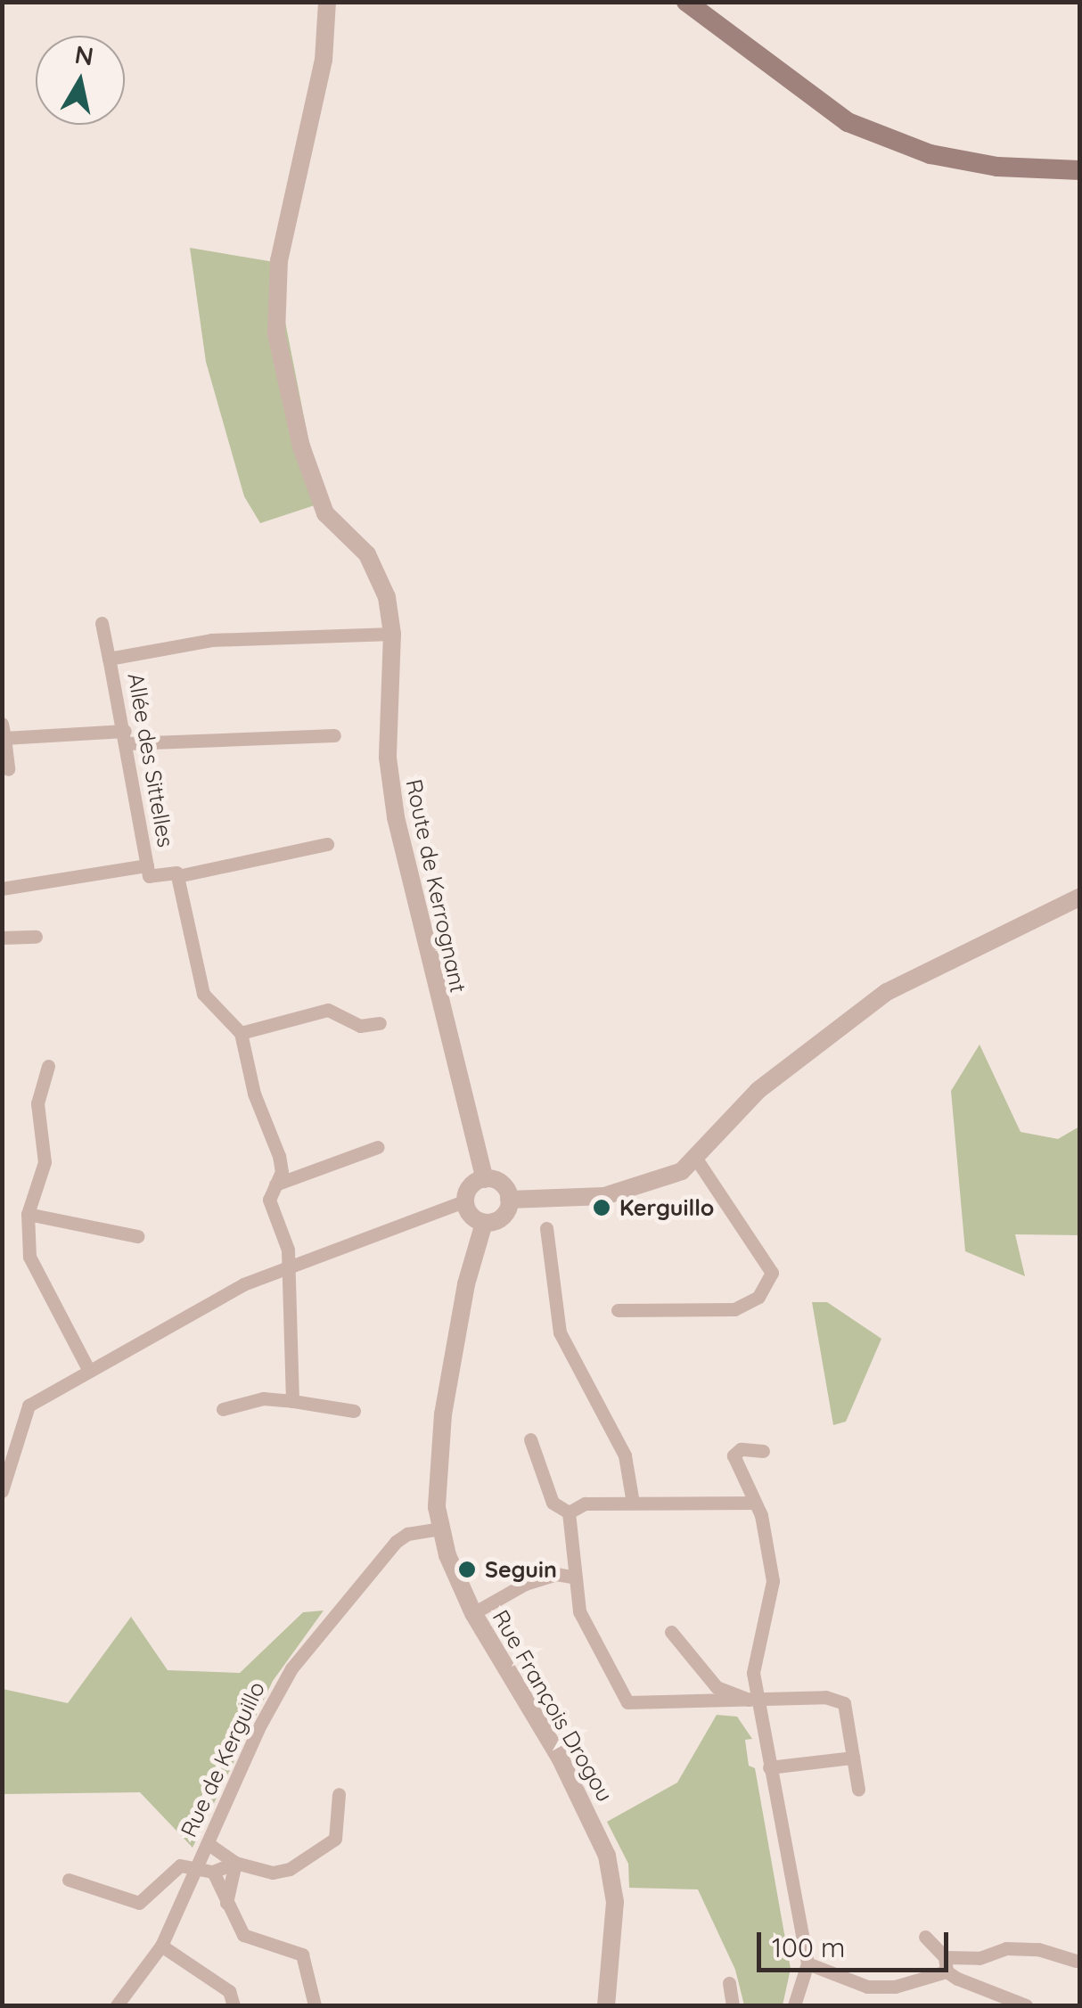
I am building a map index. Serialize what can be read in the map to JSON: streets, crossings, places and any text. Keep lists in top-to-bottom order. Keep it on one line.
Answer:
{"streets":{"street":["Allée des Sittelles","Route de Kerrognant","Rue François Drogou","Rue de Kerguillo"]},"crossings":[["Allée des Sittelles","Route de Kerrognant"],["Route de Kerrognant","Rue François Drogou"],["Rue François Drogou","Rue de Kerguillo"]],"places":["Kerguillo","Seguin"],"scale_bar":"100 m","north":"top"}
